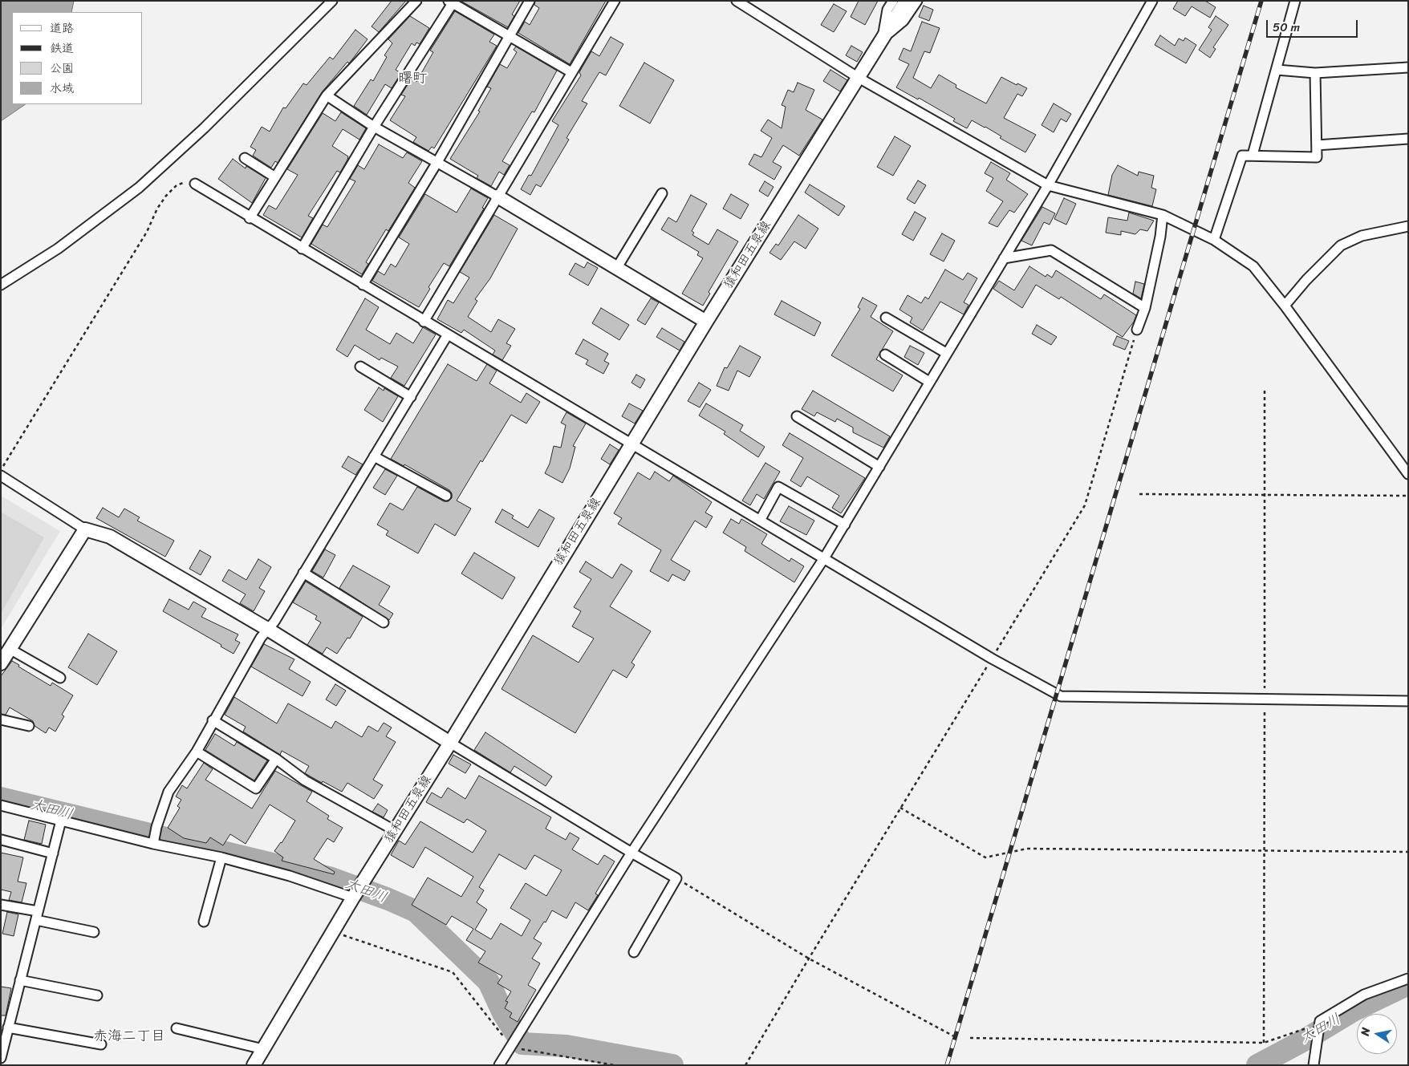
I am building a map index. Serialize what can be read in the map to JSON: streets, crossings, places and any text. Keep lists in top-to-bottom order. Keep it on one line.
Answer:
{"streets":{"main road":["猿和田五泉線"]},"districts":["曙町","赤海二丁目"],"water":["太田川"],"legend":["道路","鉄道","公園","水域"],"scale_bar":"50 m","north":"left"}
